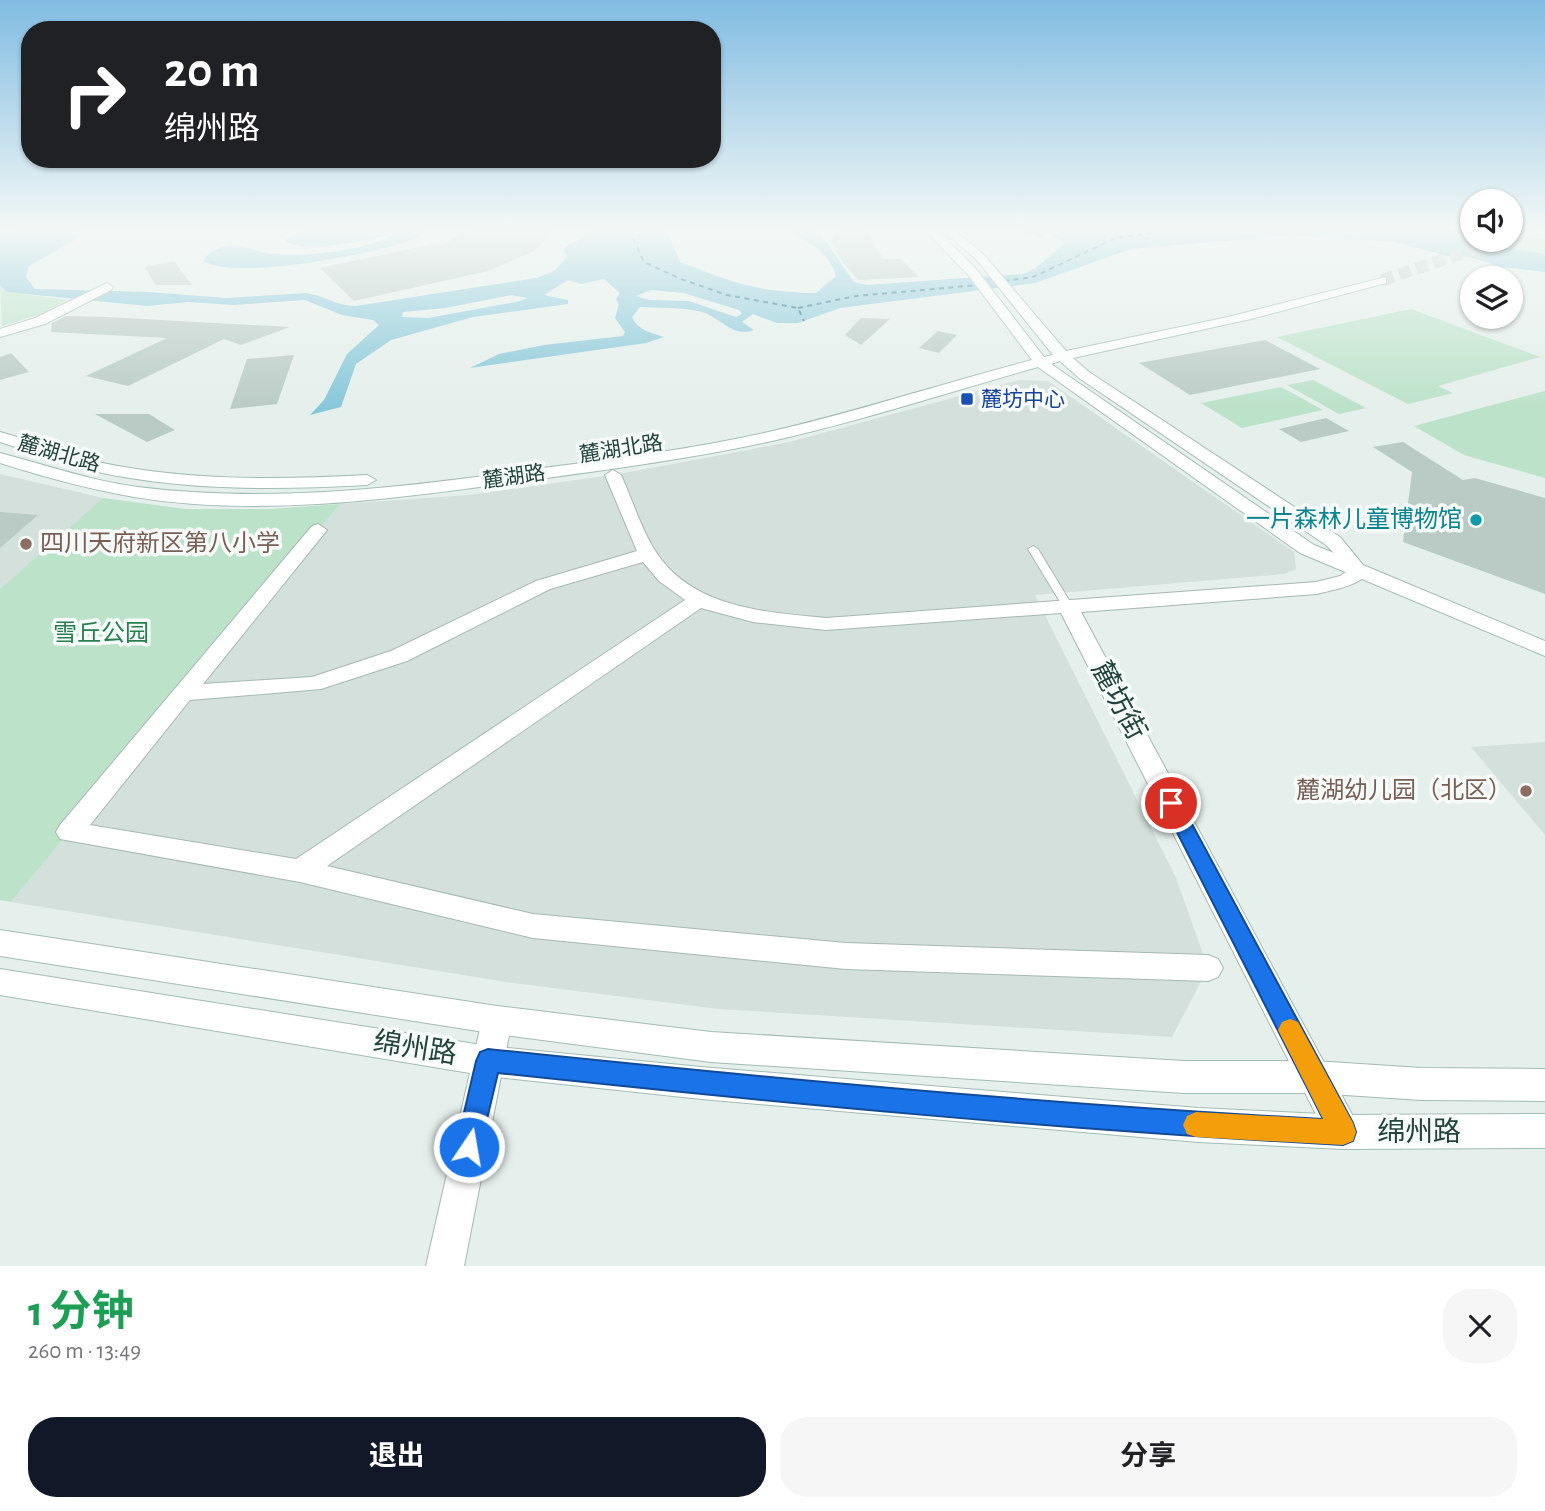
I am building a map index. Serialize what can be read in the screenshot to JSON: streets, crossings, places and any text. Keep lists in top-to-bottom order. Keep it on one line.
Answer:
{"streets":{"street":["麓湖北路","麓湖路","麓坊街","绵州路"]},"crossings":[["麓湖北路","麓湖路"],["麓坊街","绵州路"]],"parks":["雪丘公园"],"places":{"transit":["麓坊中心"],"other":["一片森林儿童博物馆","四川天府新区第八小学","麓湖幼儿园（北区）"]},"page":{"turn":["20 m","绵州路"],"heading":["1 分钟","260 m · 13:49"],"buttons":["退出","分享"]}}
